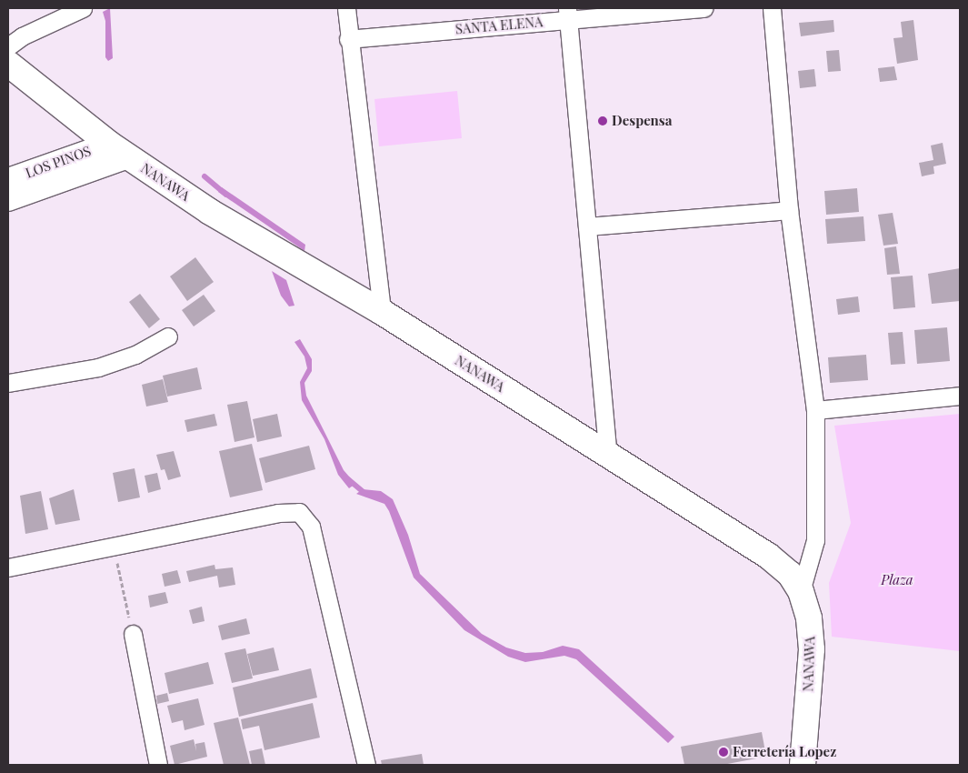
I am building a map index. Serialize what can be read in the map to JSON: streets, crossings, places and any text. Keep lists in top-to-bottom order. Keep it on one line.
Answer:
{"streets":{"main road":["NANAWA"],"street":["SANTA ELENA","LOS PINOS"]},"crossings":[["LOS PINOS","NANAWA"]],"parks":["Plaza"],"places":["Despensa","Ferretería Lopez"]}
